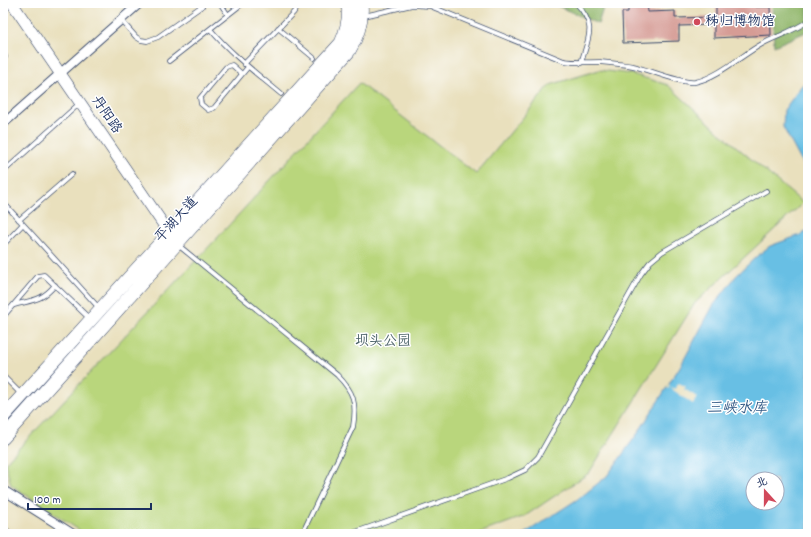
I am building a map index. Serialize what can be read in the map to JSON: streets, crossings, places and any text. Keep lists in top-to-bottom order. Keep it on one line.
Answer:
{"streets":{"highway":["平湖大道"],"main road":["丹阳路"]},"crossings":[["丹阳路","平湖大道"]],"water":["三峡水库"],"parks":["坝头公园"],"places":["秭归博物馆"],"scale_bar":"100 m","north":"top"}
